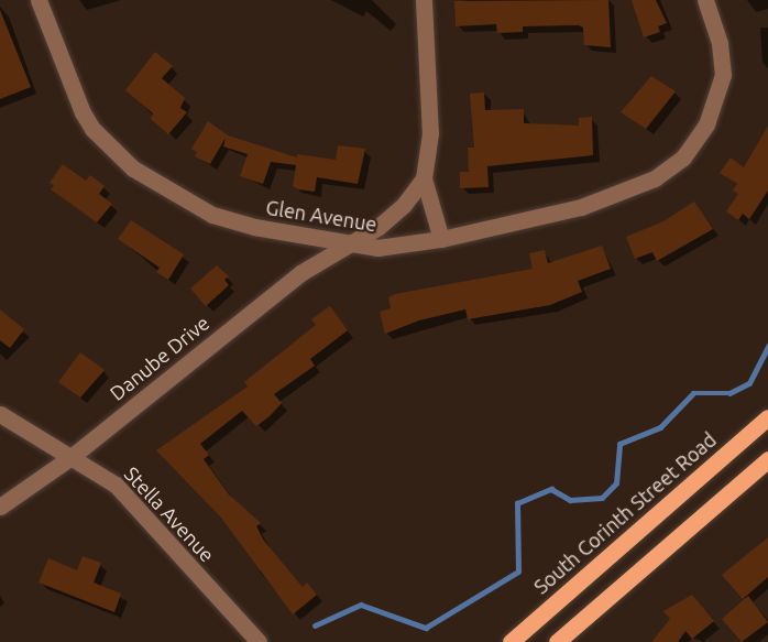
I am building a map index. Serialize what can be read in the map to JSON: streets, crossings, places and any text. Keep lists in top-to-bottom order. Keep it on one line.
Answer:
{"streets":{"main road":["South Corinth Street Road"],"street":["Glen Avenue","Danube Drive","Stella Avenue"]},"crossings":[["Glen Avenue","Danube Drive"],["Danube Drive","Stella Avenue"]]}
